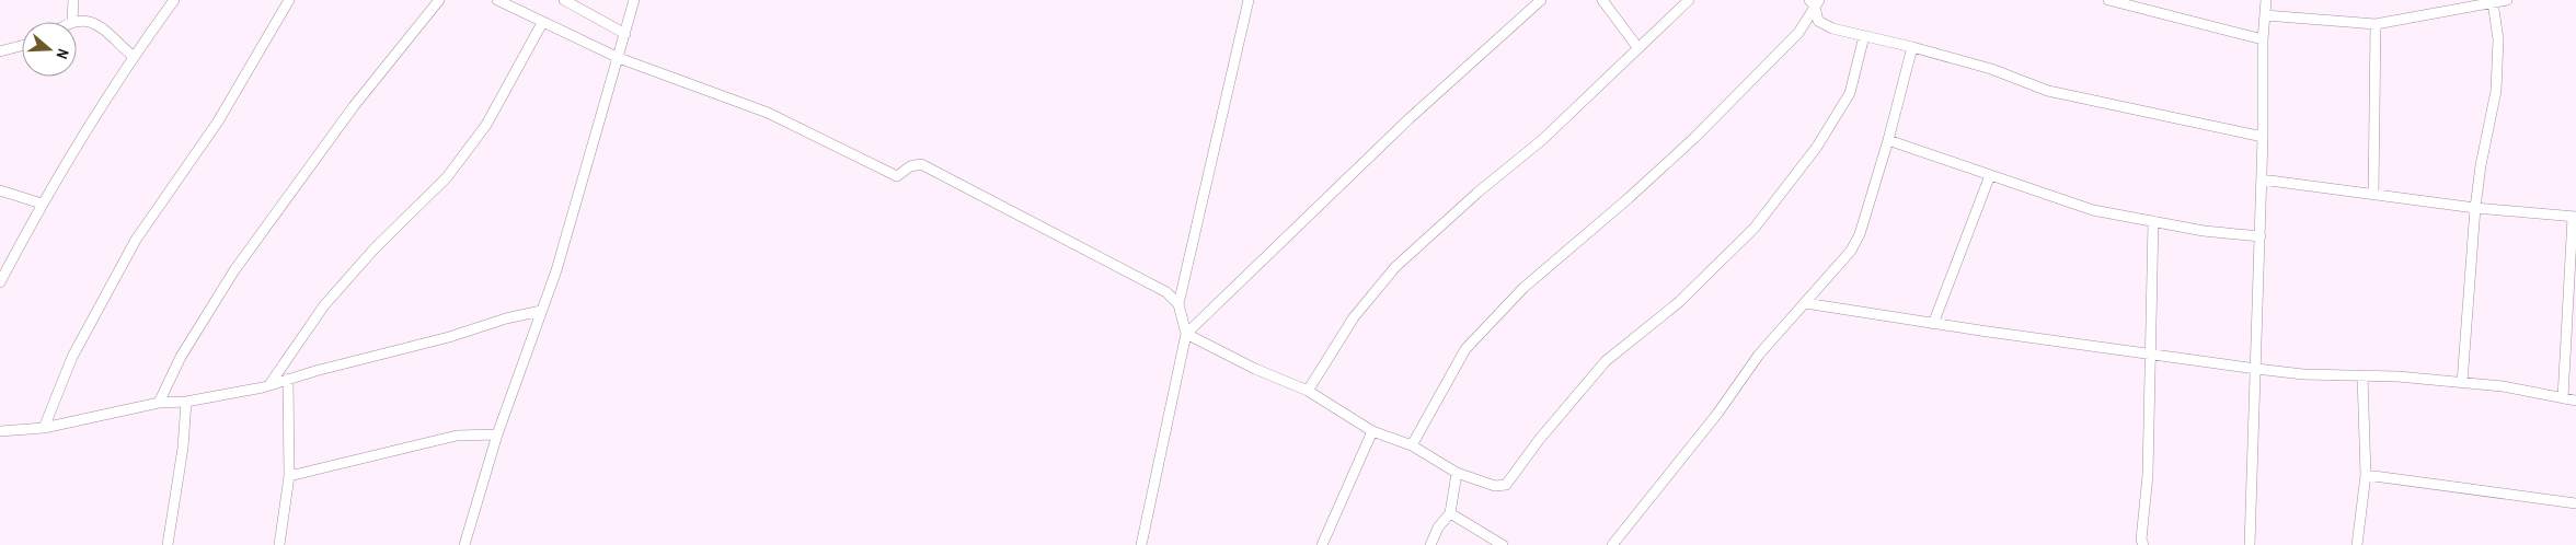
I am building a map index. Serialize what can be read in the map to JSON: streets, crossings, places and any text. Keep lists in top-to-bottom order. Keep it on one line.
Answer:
{"north":"right"}
